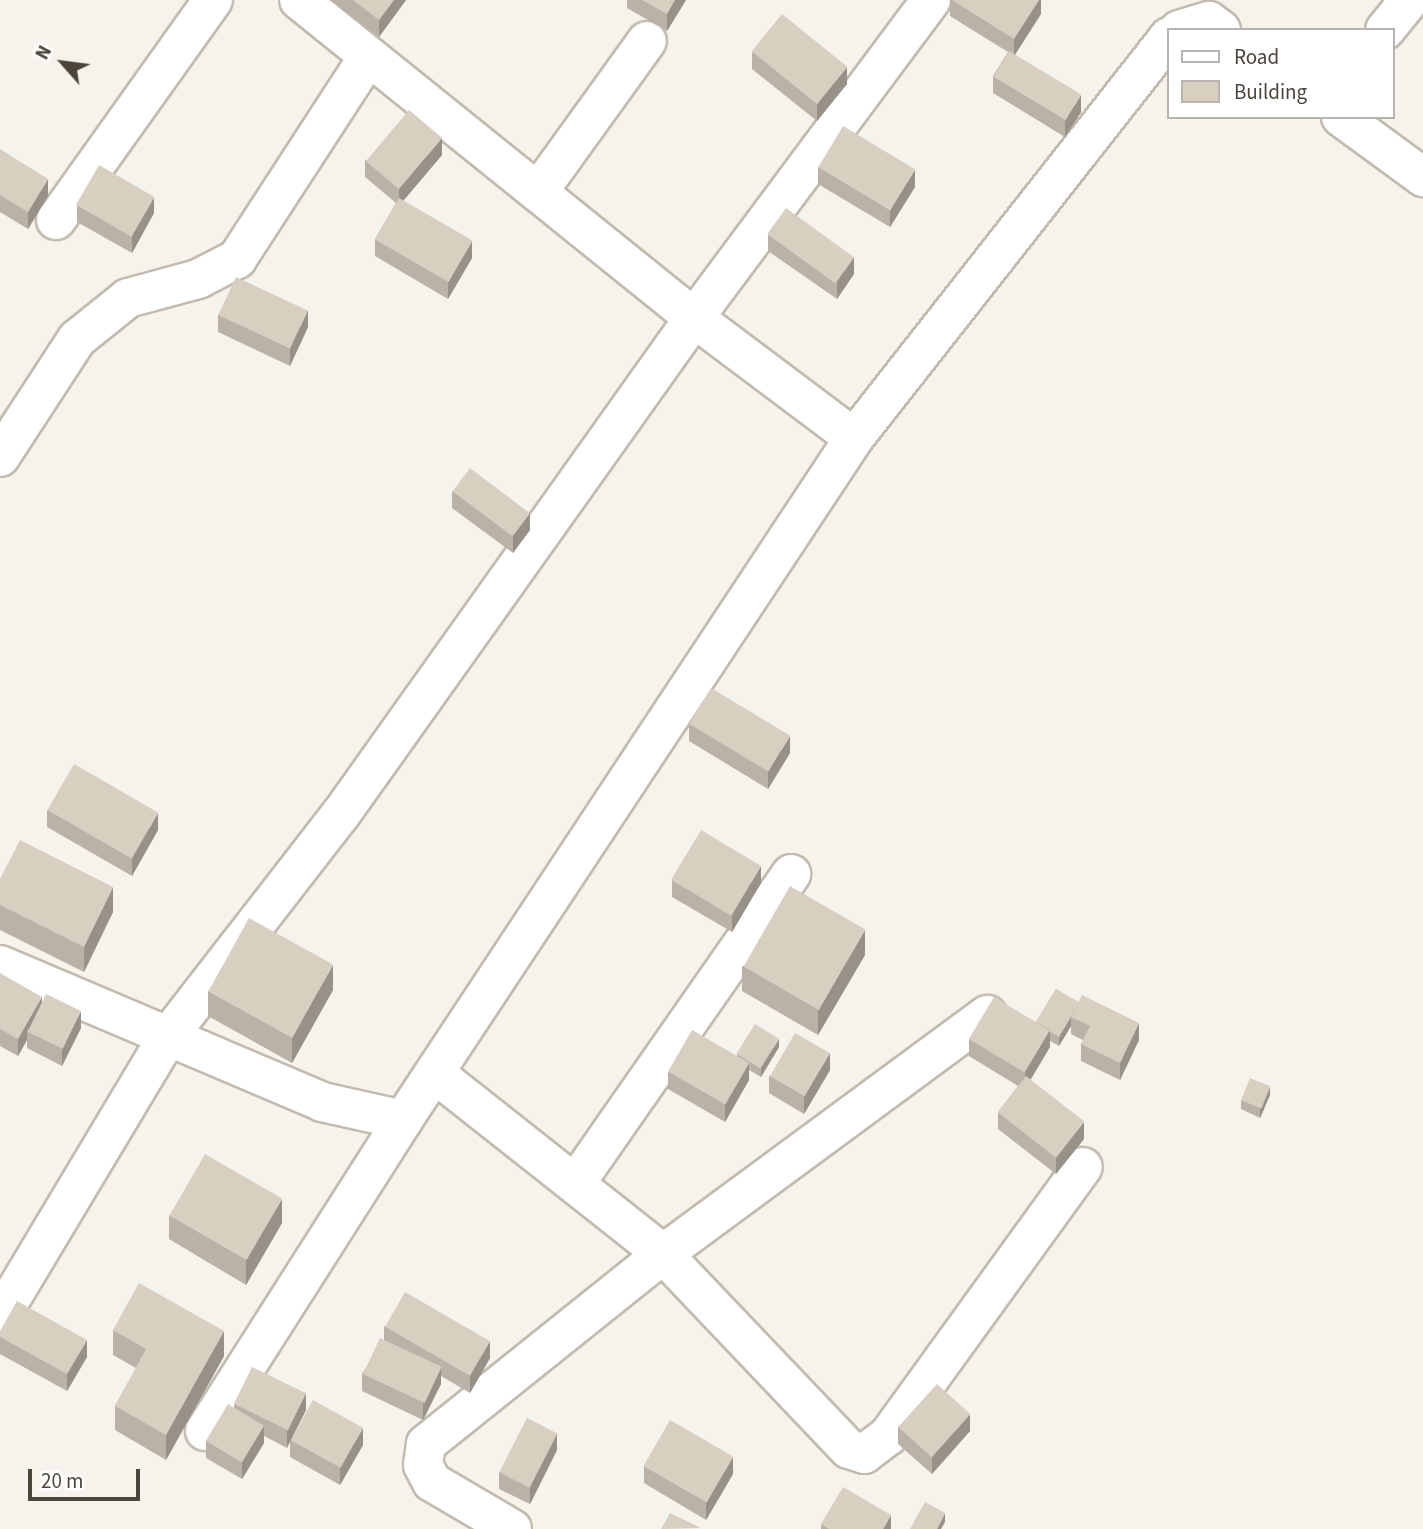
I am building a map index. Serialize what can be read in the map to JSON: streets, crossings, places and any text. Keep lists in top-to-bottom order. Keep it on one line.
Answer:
{"legend":["Road","Building"],"scale_bar":"20 m","north":"top left"}
